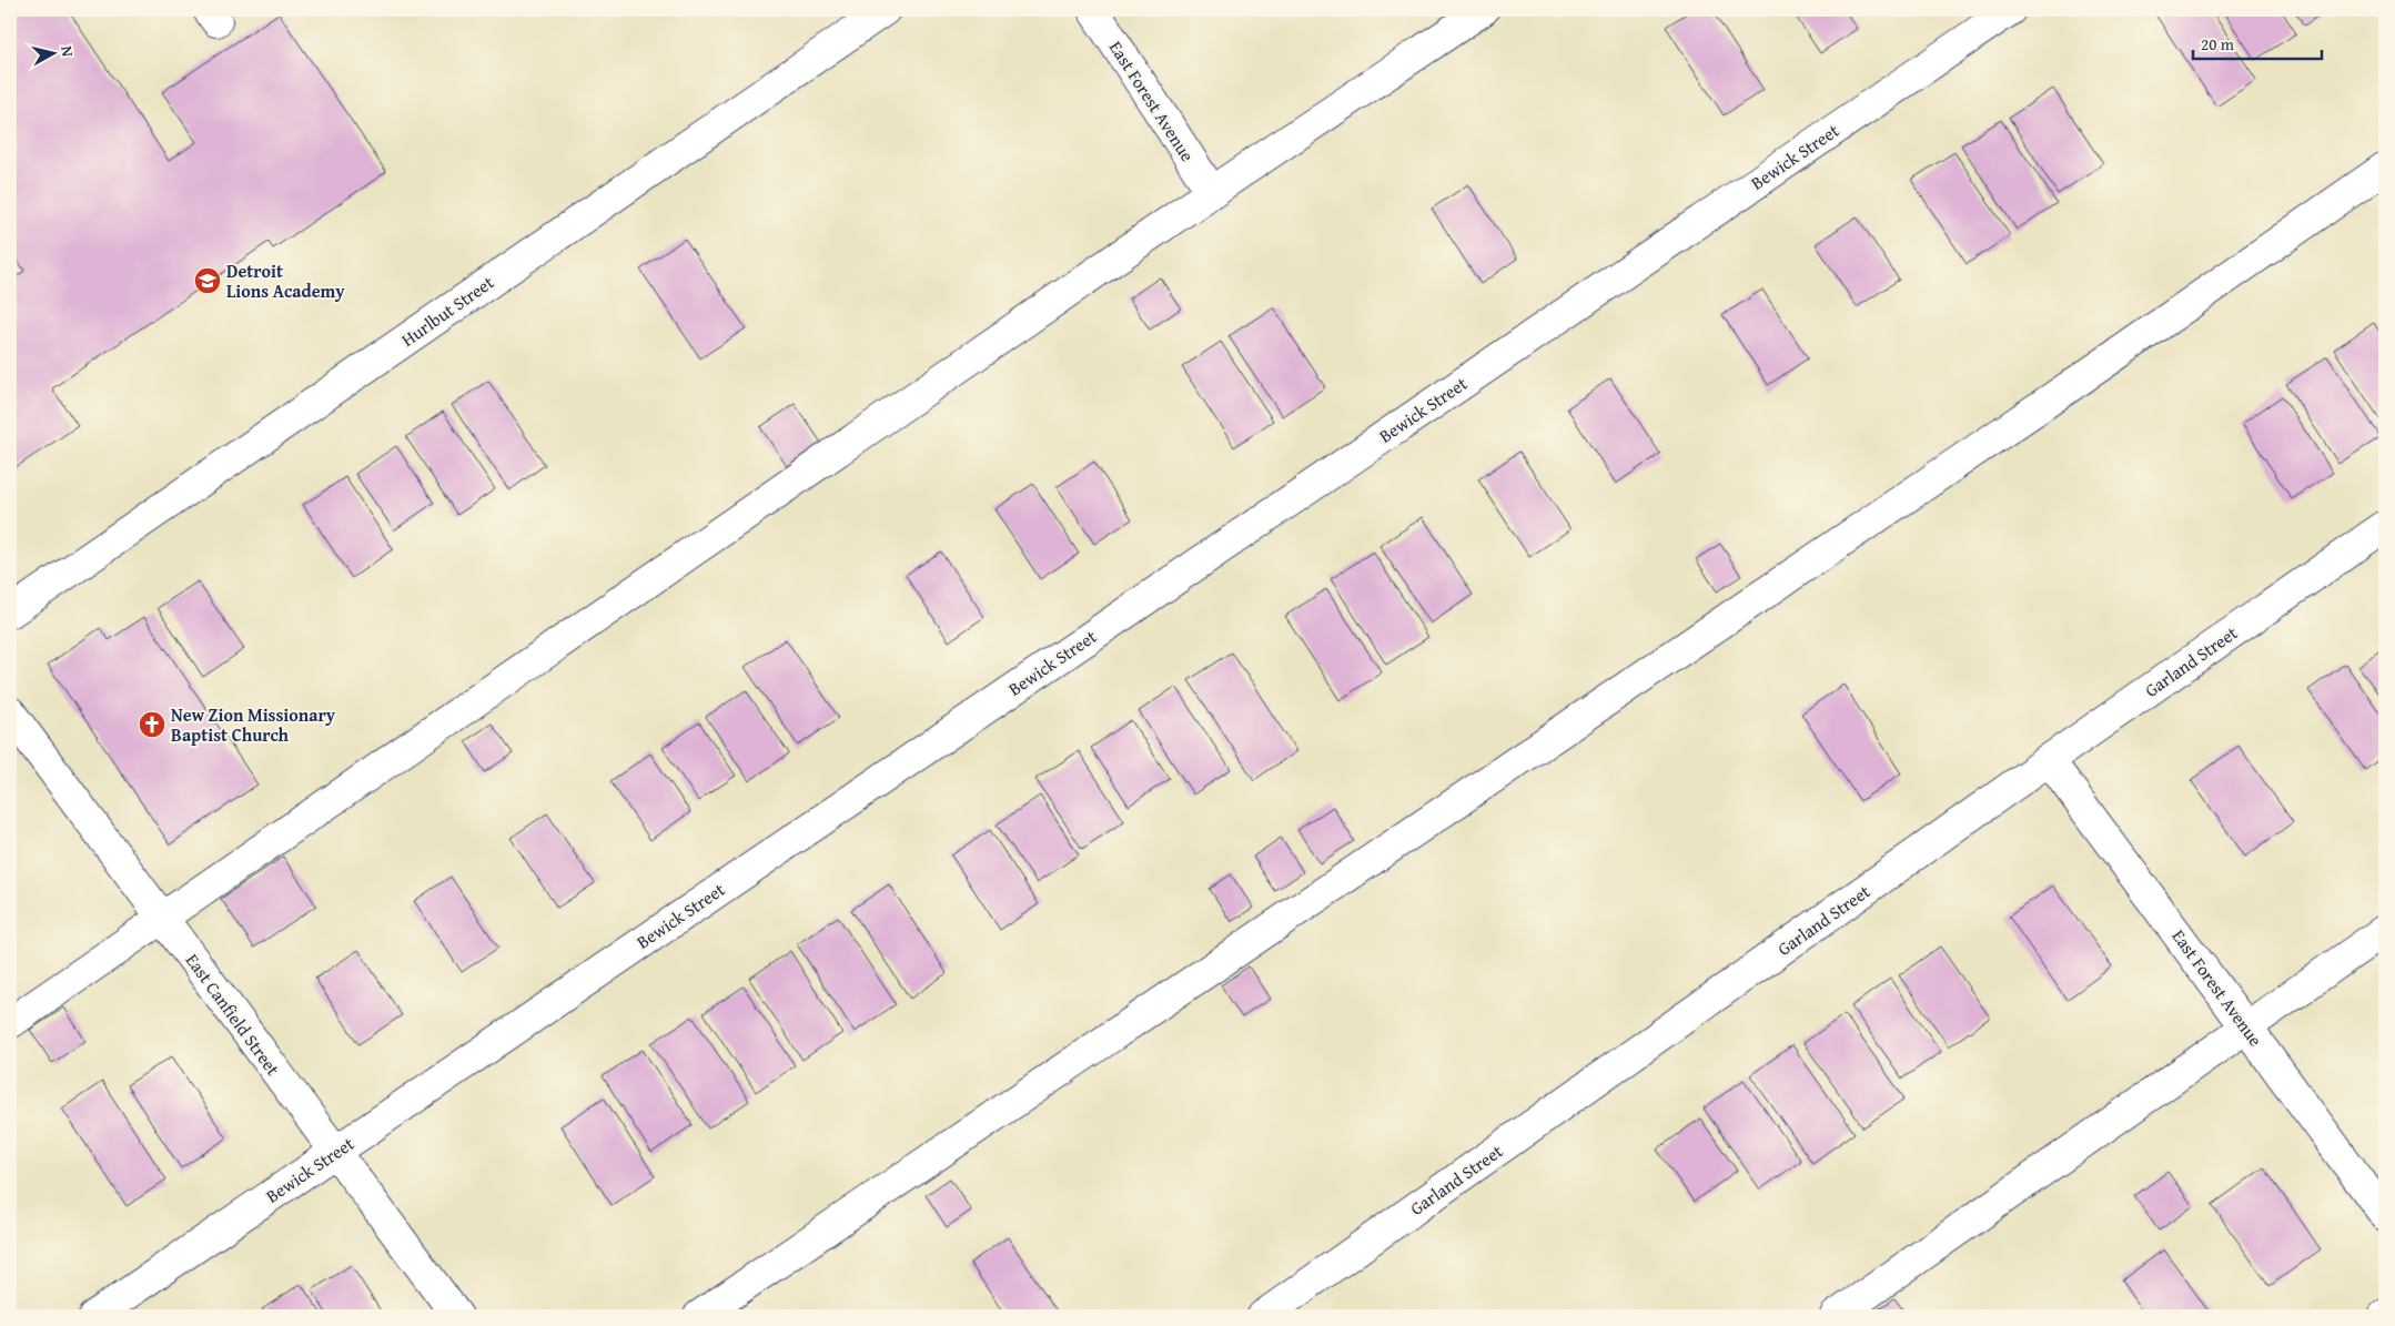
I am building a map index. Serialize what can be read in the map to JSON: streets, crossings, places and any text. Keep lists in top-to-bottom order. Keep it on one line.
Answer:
{"streets":{"street":["East Forest Avenue","Bewick Street","Hurlbut Street","Garland Street","East Canfield Street"]},"crossings":[["East Forest Avenue","Garland Street"],["Bewick Street","East Canfield Street"]],"places":{"school or university":["Detroit Lions Academy"],"church":["New Zion Missionary Baptist Church"]},"scale_bar":"20 m","north":"right"}
